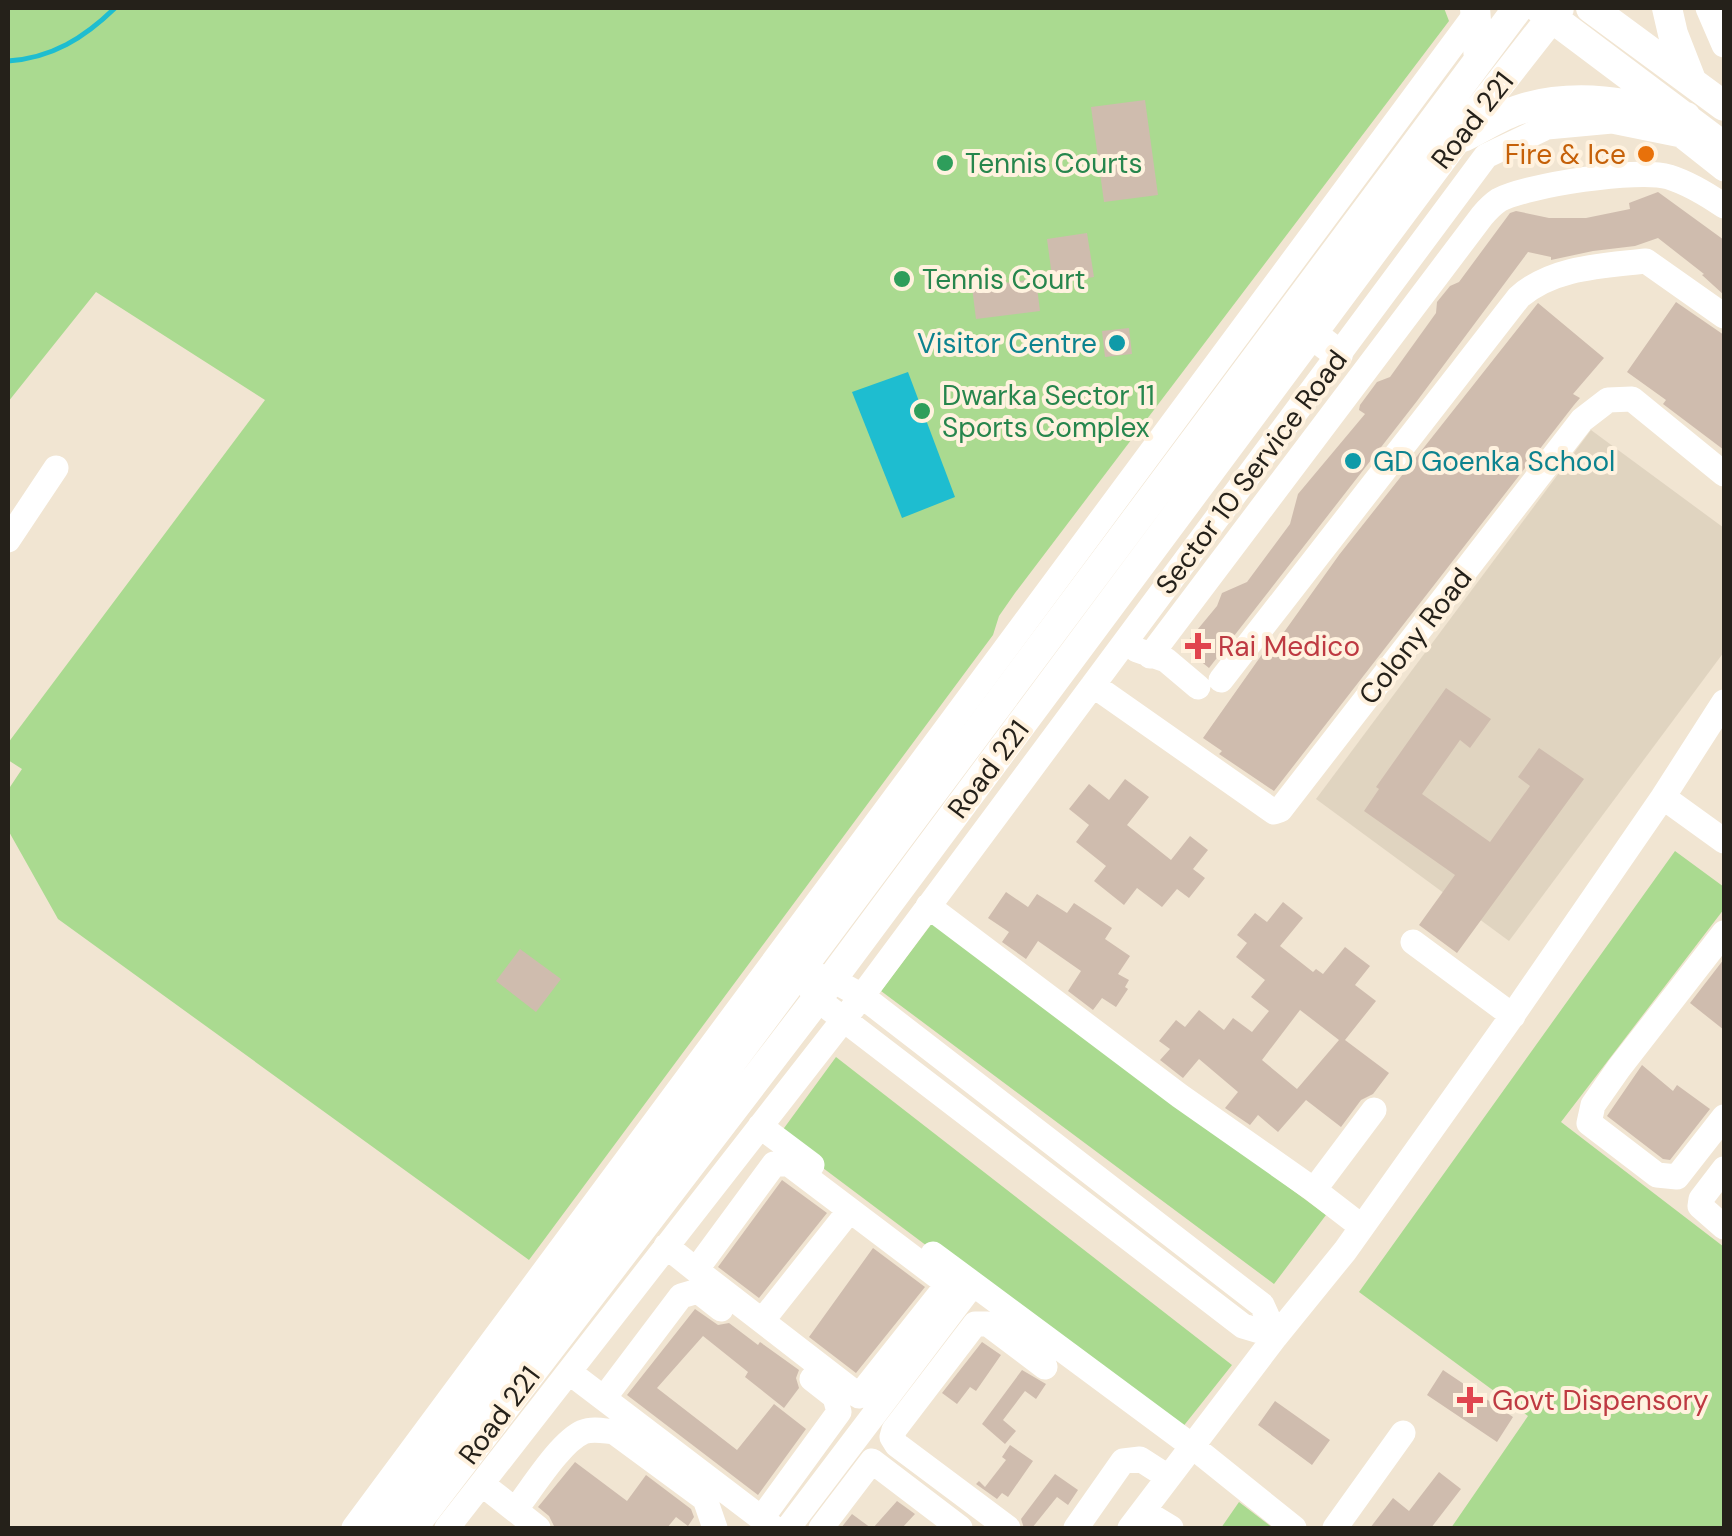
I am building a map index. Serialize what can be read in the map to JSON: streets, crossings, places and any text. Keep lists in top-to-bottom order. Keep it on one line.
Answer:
{"streets":{"main road":["Road 221"],"street":["Sector 10 Service Road","Colony Road"]},"crossings":[["Sector 10 Service Road","Colony Road"]],"places":{"other":["Fire & Ice","Tennis Courts","Tennis Court","Visitor Centre","Dwarka Sector 11 Sports Complex","GD Goenka School"],"health":["Rai Medico","Govt Dispensory"]}}
